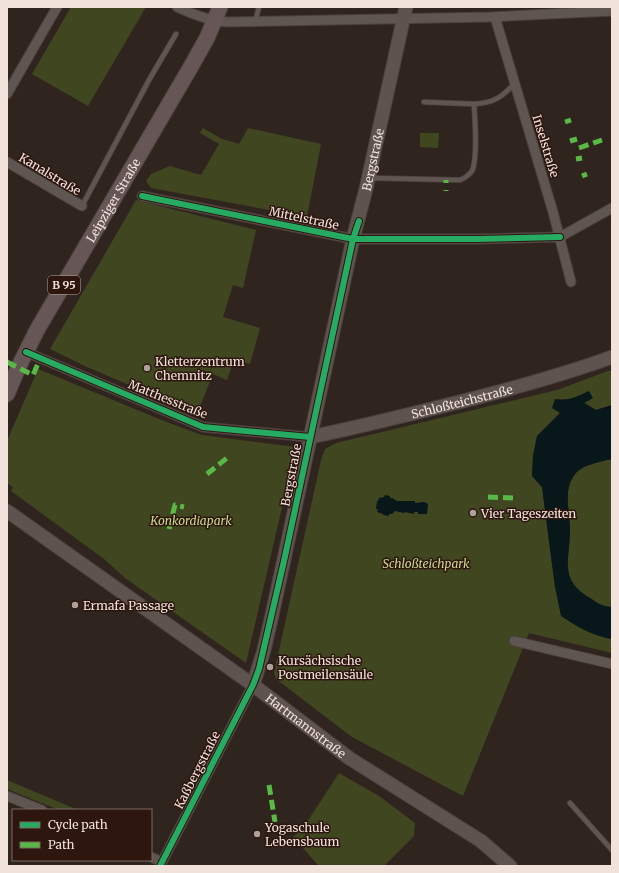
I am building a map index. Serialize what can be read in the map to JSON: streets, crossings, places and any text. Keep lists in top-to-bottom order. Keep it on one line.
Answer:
{"streets":{"main road":["Bergstraße","Leipziger Straße","B 95","Schloßteichstraße","Hartmannstraße"],"street":["Inselstraße","Kanalstraße","Mittelstraße","Matthesstraße","Kaßbergstraße"]},"crossings":[["Inselstraße","Mittelstraße"],["Bergstraße","Mittelstraße"],["Bergstraße","Matthesstraße"],["Bergstraße","Schloßteichstraße"],["Bergstraße","Hartmannstraße"],["Bergstraße","Kaßbergstraße"],["Leipziger Straße","Matthesstraße"],["Matthesstraße","Schloßteichstraße"],["Hartmannstraße","Kaßbergstraße"]],"parks":["Konkordiapark","Schloßteichpark"],"places":["Kletterzentrum Chemnitz","Vier Tageszeiten","Ermafa Passage","Kursächsische Postmeilensäule","Yogaschule Lebensbaum"],"legend":["Cycle path","Path"]}
